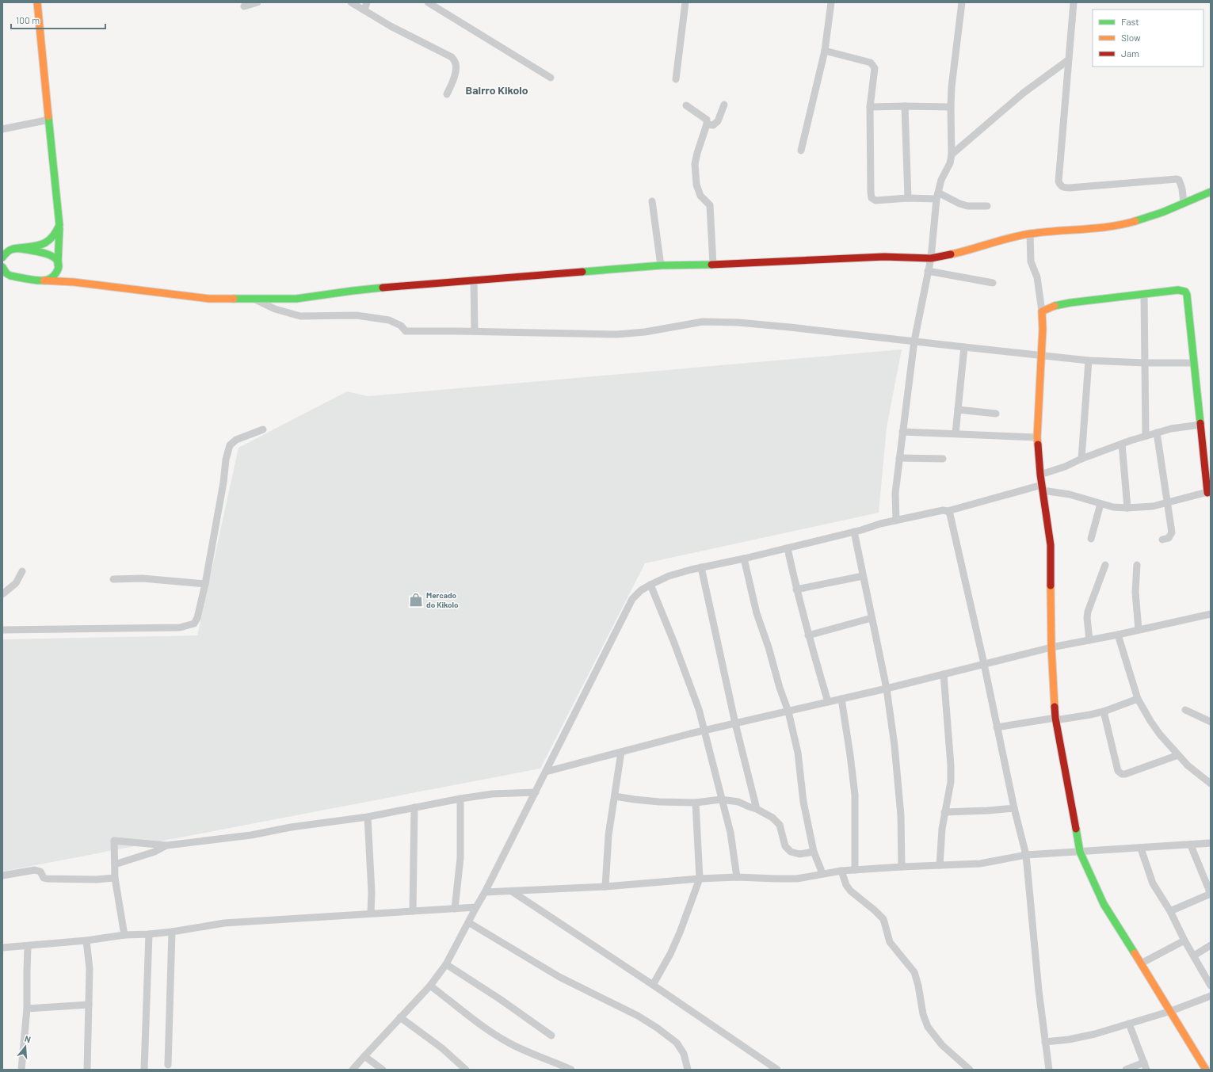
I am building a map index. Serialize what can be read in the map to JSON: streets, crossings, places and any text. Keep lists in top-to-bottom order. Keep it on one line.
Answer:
{"districts":["Bairro Kikolo"],"places":{"shop":["Mercado do Kikolo"]},"legend":["Fast","Slow","Jam"],"scale_bar":"100 m","north":"top"}
